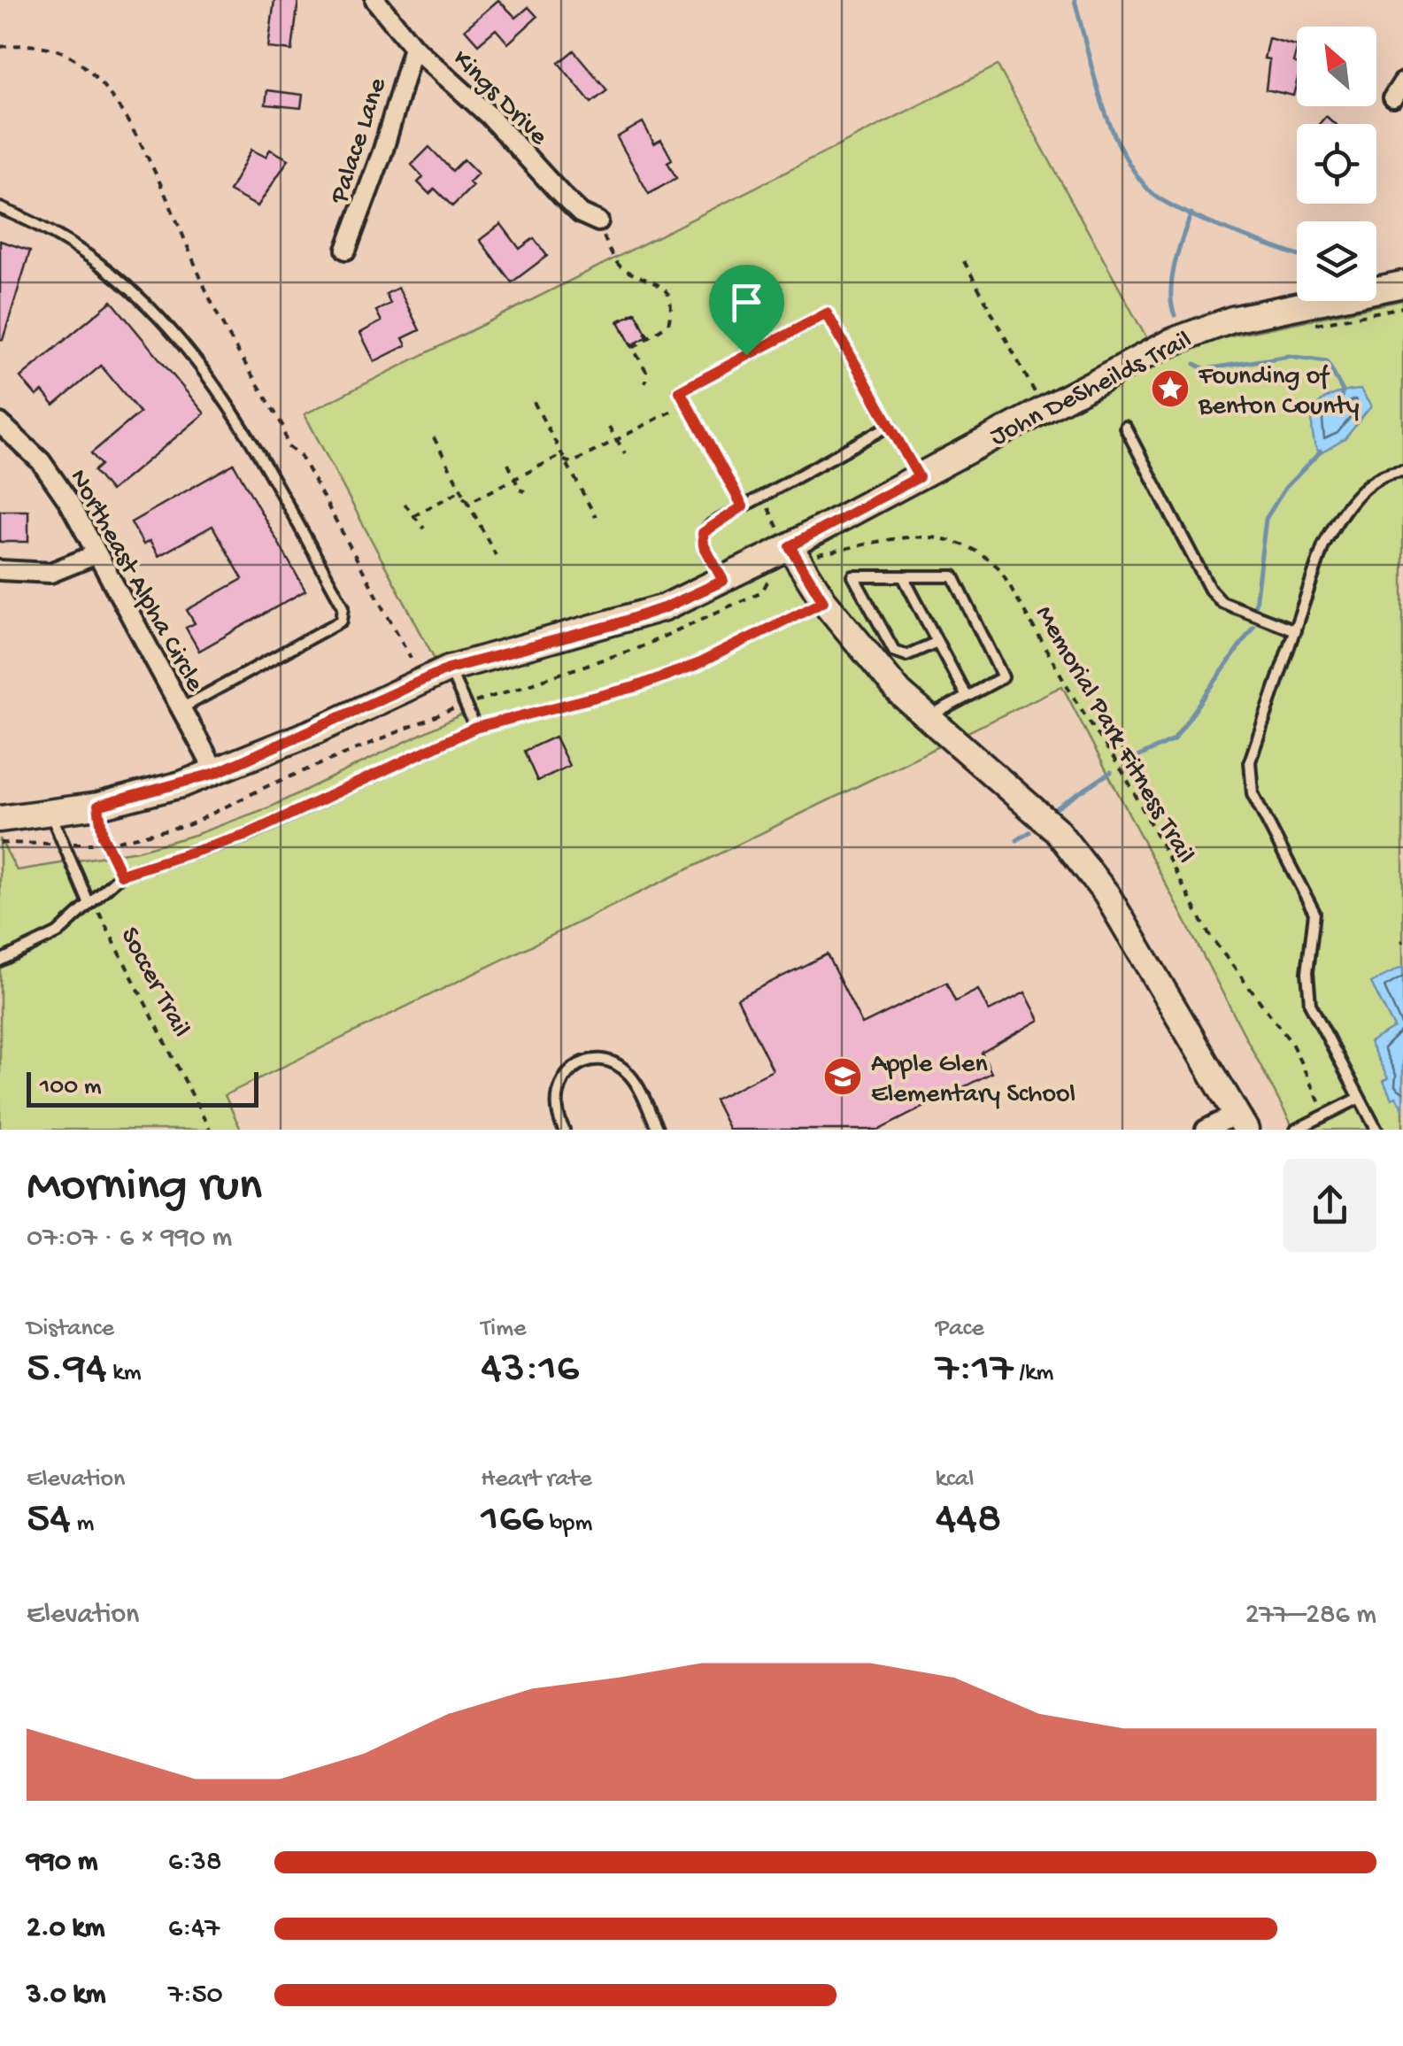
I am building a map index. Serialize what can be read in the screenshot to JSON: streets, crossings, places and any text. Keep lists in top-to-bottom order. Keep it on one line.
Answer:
{"streets":{"street":["Kings Drive","Palace Lane","Northeast Alpha Circle"],"path":["Memorial Park Fitness Trail","Soccer Trail"]},"crossings":[["Kings Drive","Palace Lane"]],"places":{"place":["Founding of Benton County"],"school or university":["Apple Glen Elementary School"]},"scale_bar":"100 m","north":"top left","page":{"scale":"100 m","heading":["Morning run","07:07 · 6 × 990 m"],"stats":[["Distance","5.94 km"],["Time","43:16"],["Pace","7:17 /km"],["Elevation","54 m"],["Heart rate","166 bpm"],["kcal","448"]],"chart":["Elevation","277–286 m"],"list":[{"name":"990 m","note":"6:38"},{"name":"2.0 km","note":"6:47"},{"name":"3.0 km","note":"7:50"}]}}
